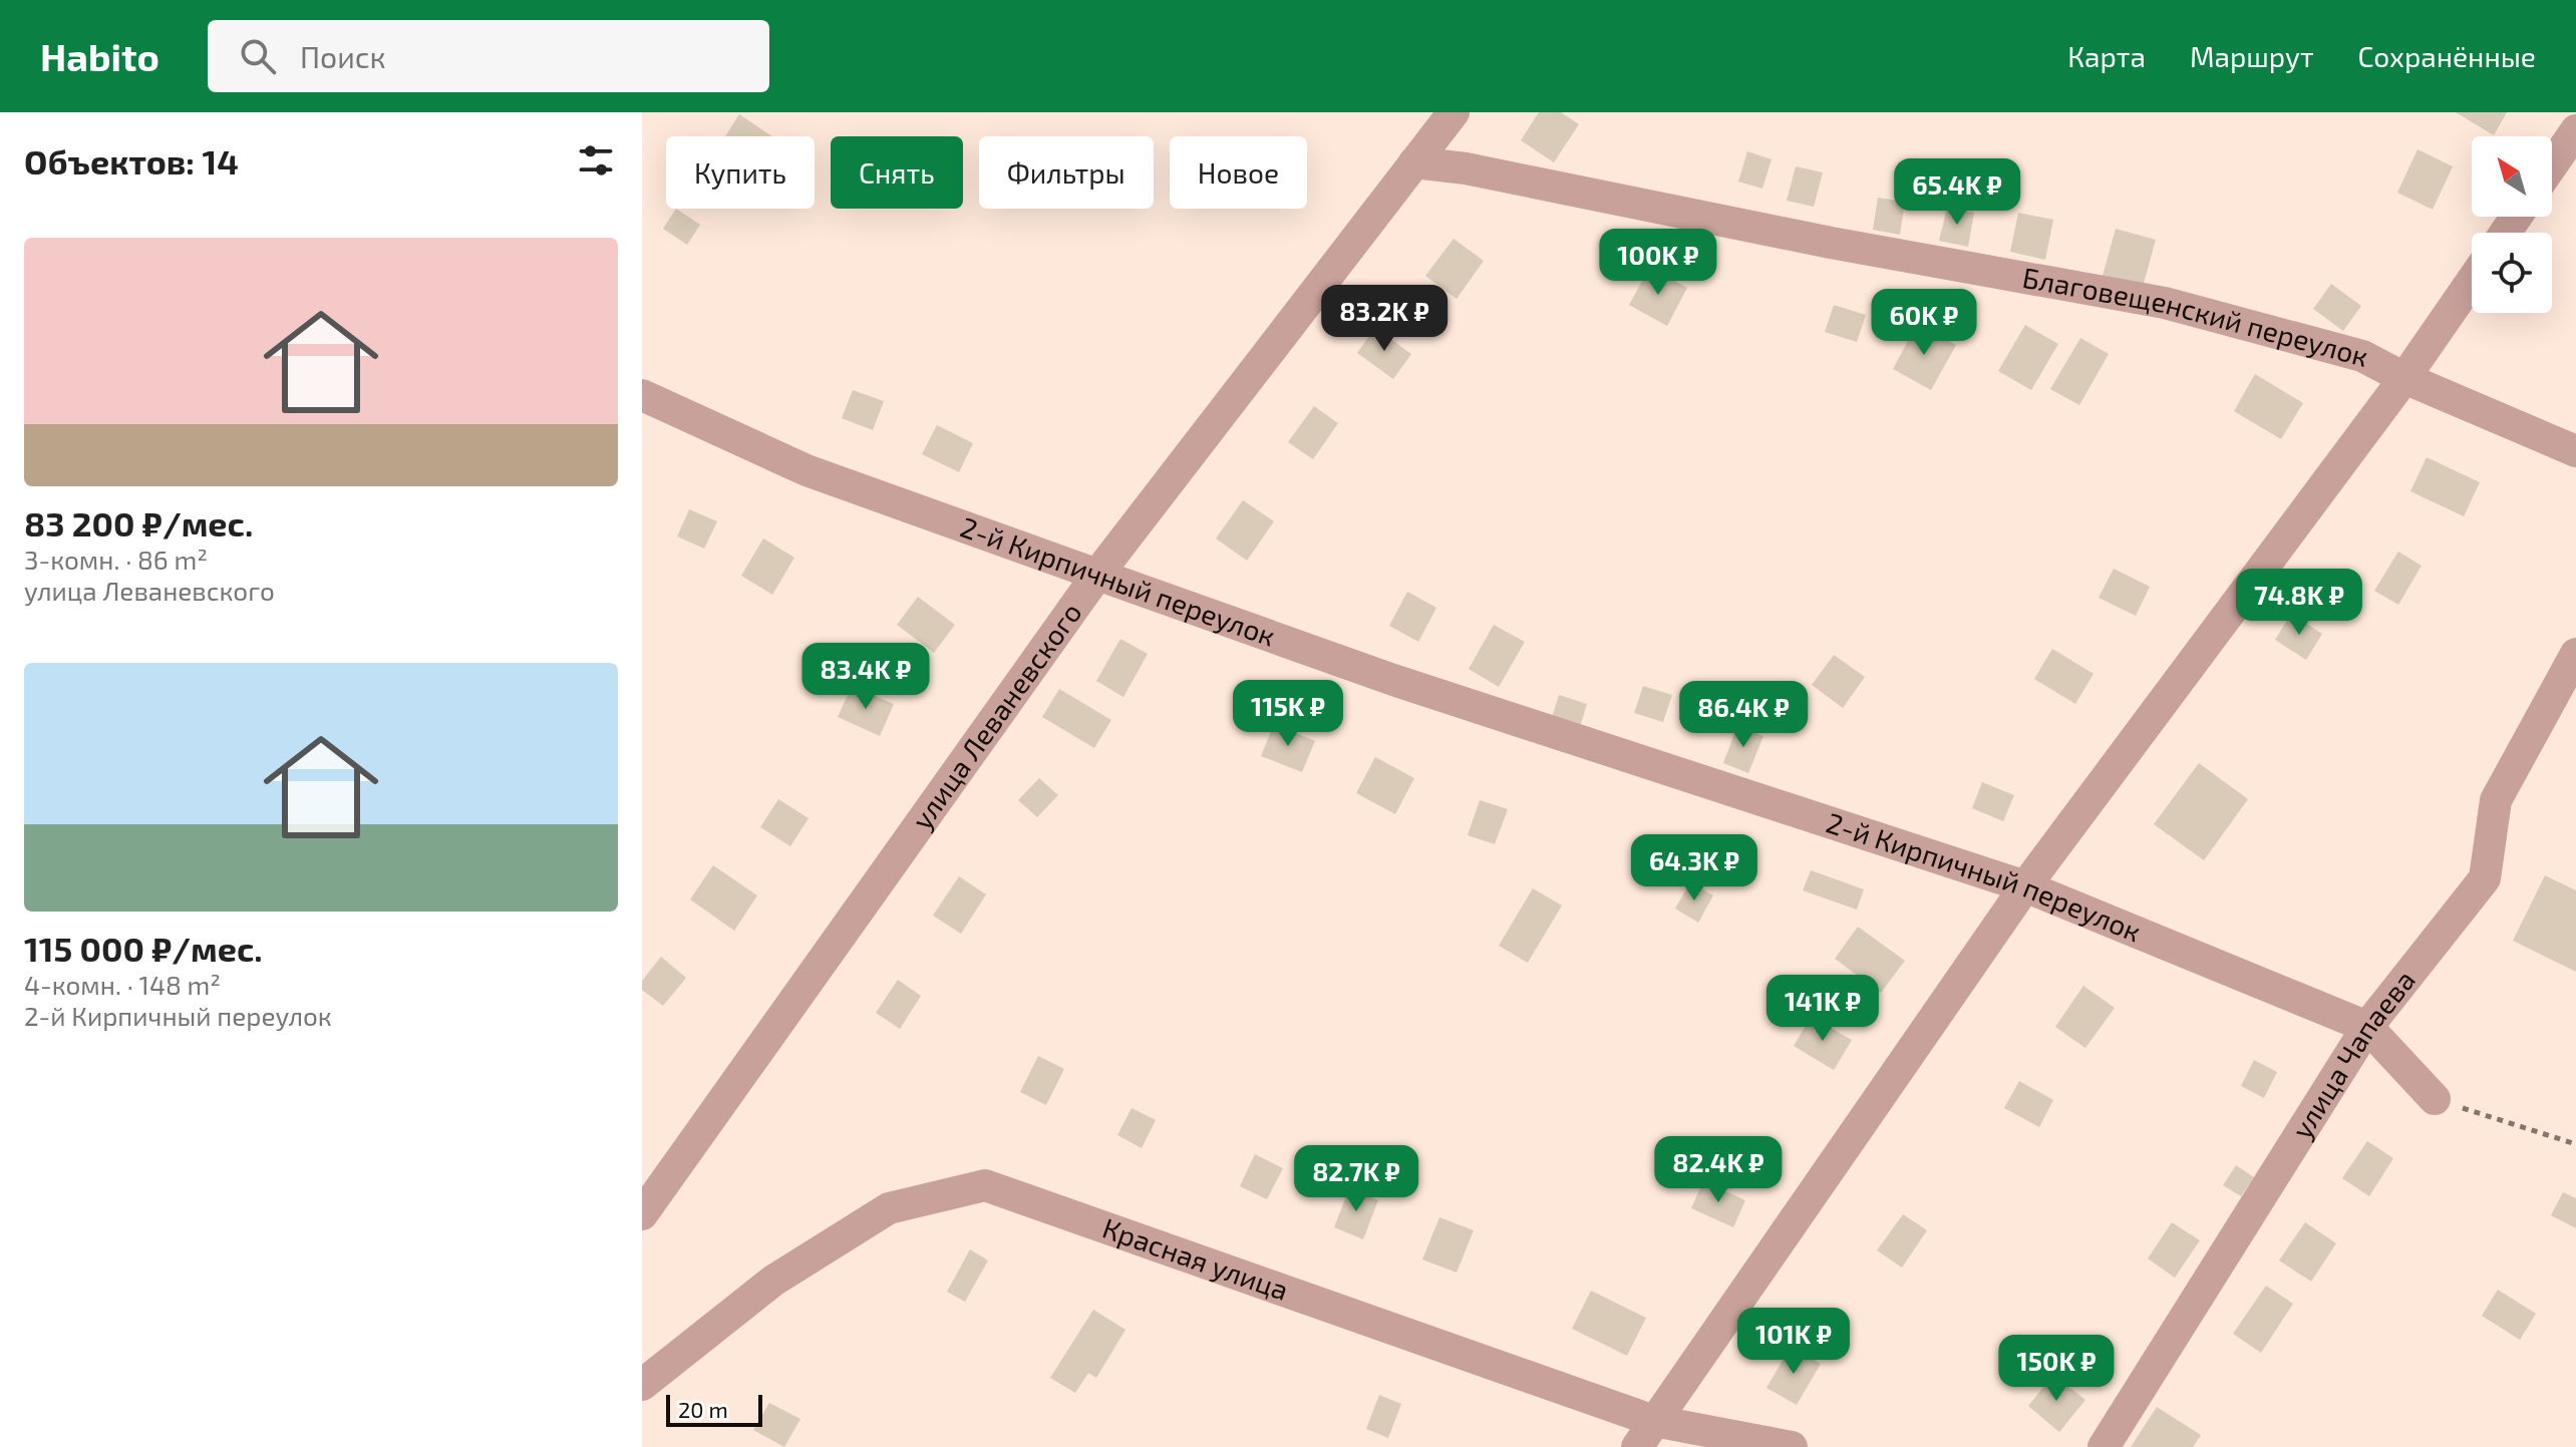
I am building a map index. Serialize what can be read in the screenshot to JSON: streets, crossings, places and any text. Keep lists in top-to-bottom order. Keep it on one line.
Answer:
{"streets":{"street":["Благовещенский переулок","2-й Кирпичный переулок","улица Леваневского","улица Чапаева","Красная улица"]},"crossings":[["Благовещенский переулок","улица Леваневского"],["2-й Кирпичный переулок","улица Леваневского"],["2-й Кирпичный переулок","улица Чапаева"]],"scale_bar":"20 m","north":"top left","page":{"header":"Habito","search":"Поиск","nav":["Карта","Маршрут","Сохранённые"],"heading":"Объектов: 14","chip":["Купить","Снять","Фильтры","Новое"],"price":["65.4K ₽","100K ₽","83.2K ₽","60K ₽","74.8K ₽","83.4K ₽","115K ₽","86.4K ₽","64.3K ₽","141K ₽","82.4K ₽","82.7K ₽","101K ₽","150K ₽"],"list":[{"name":"83 200 ₽/мес.","note":"3-комн. · 86 m² · улица Леваневского"},{"name":"115 000 ₽/мес.","note":"4-комн. · 148 m² · 2-й Кирпичный переулок"}],"scale":"20 m"}}
